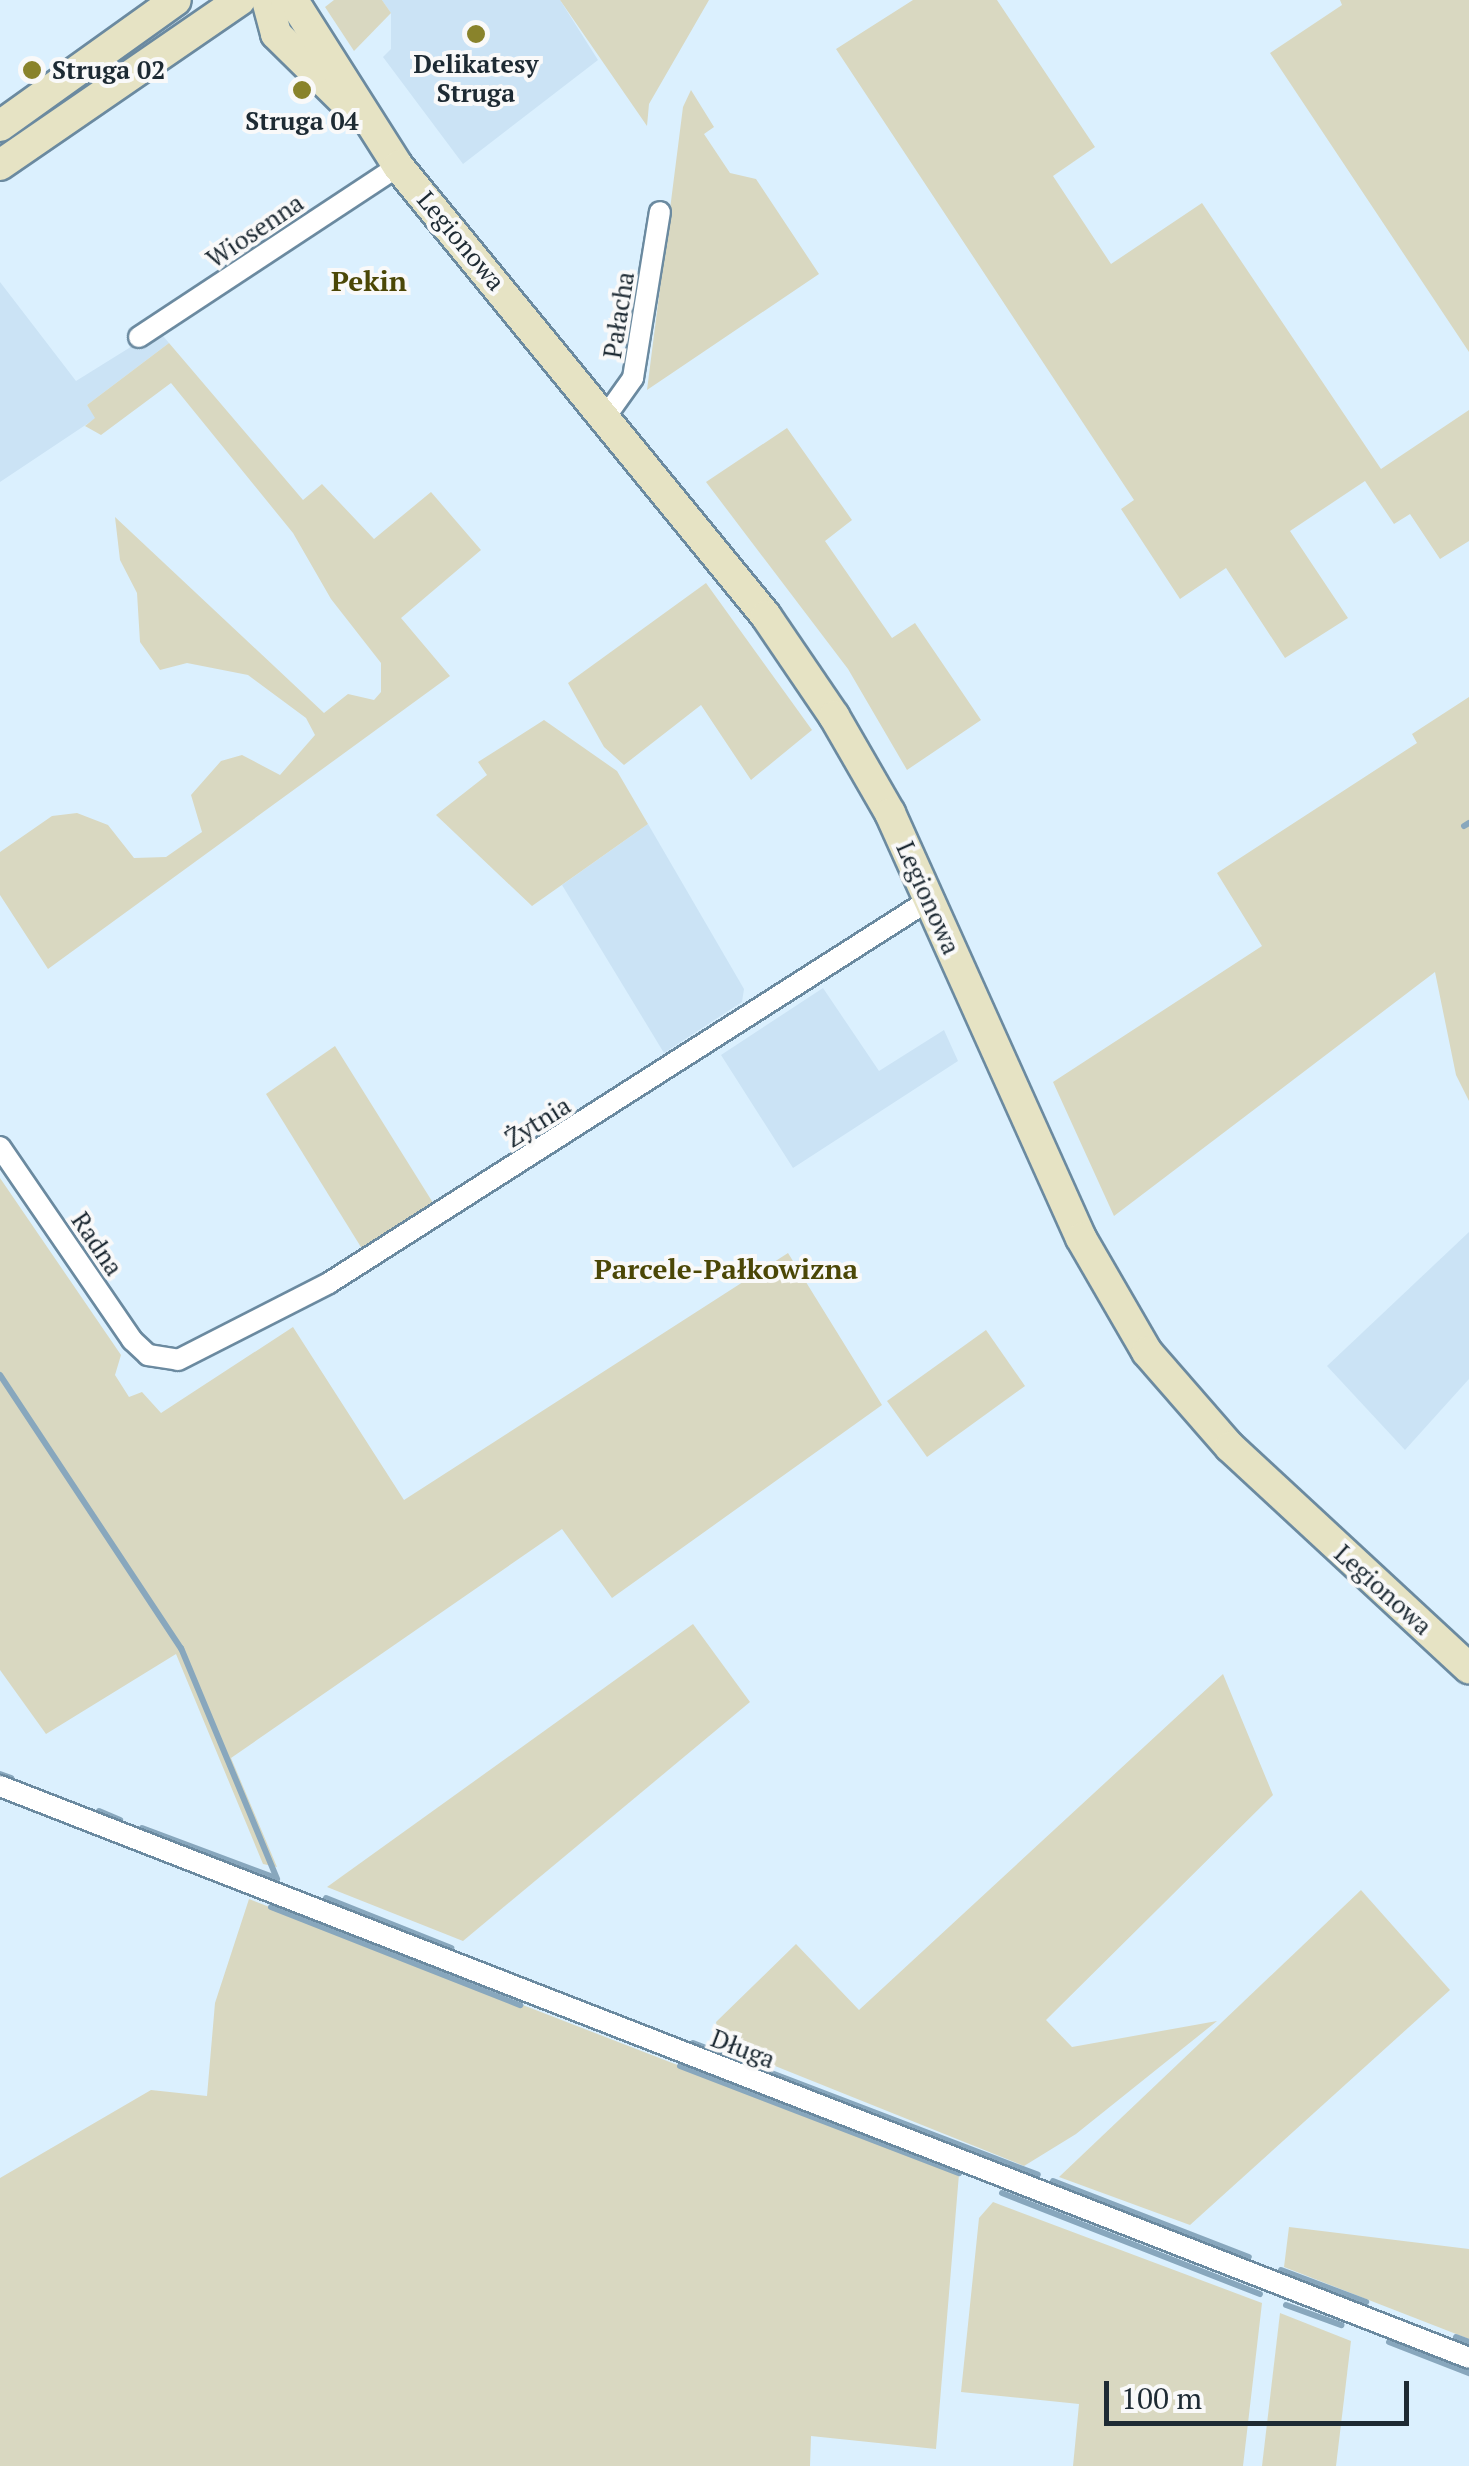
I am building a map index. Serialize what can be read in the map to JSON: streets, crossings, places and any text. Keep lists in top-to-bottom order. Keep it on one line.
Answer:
{"streets":{"main road":["Legionowa"],"street":["Wiosenna","Pałacha","Żytnia","Radna","Długa"]},"crossings":[["Wiosenna","Legionowa"],["Legionowa","Pałacha"],["Legionowa","Żytnia"],["Żytnia","Radna"]],"districts":["Pekin","Parcele-Pałkowizna"],"places":["Delikatesy Struga","Struga 02","Struga 04"],"scale_bar":"100 m"}
